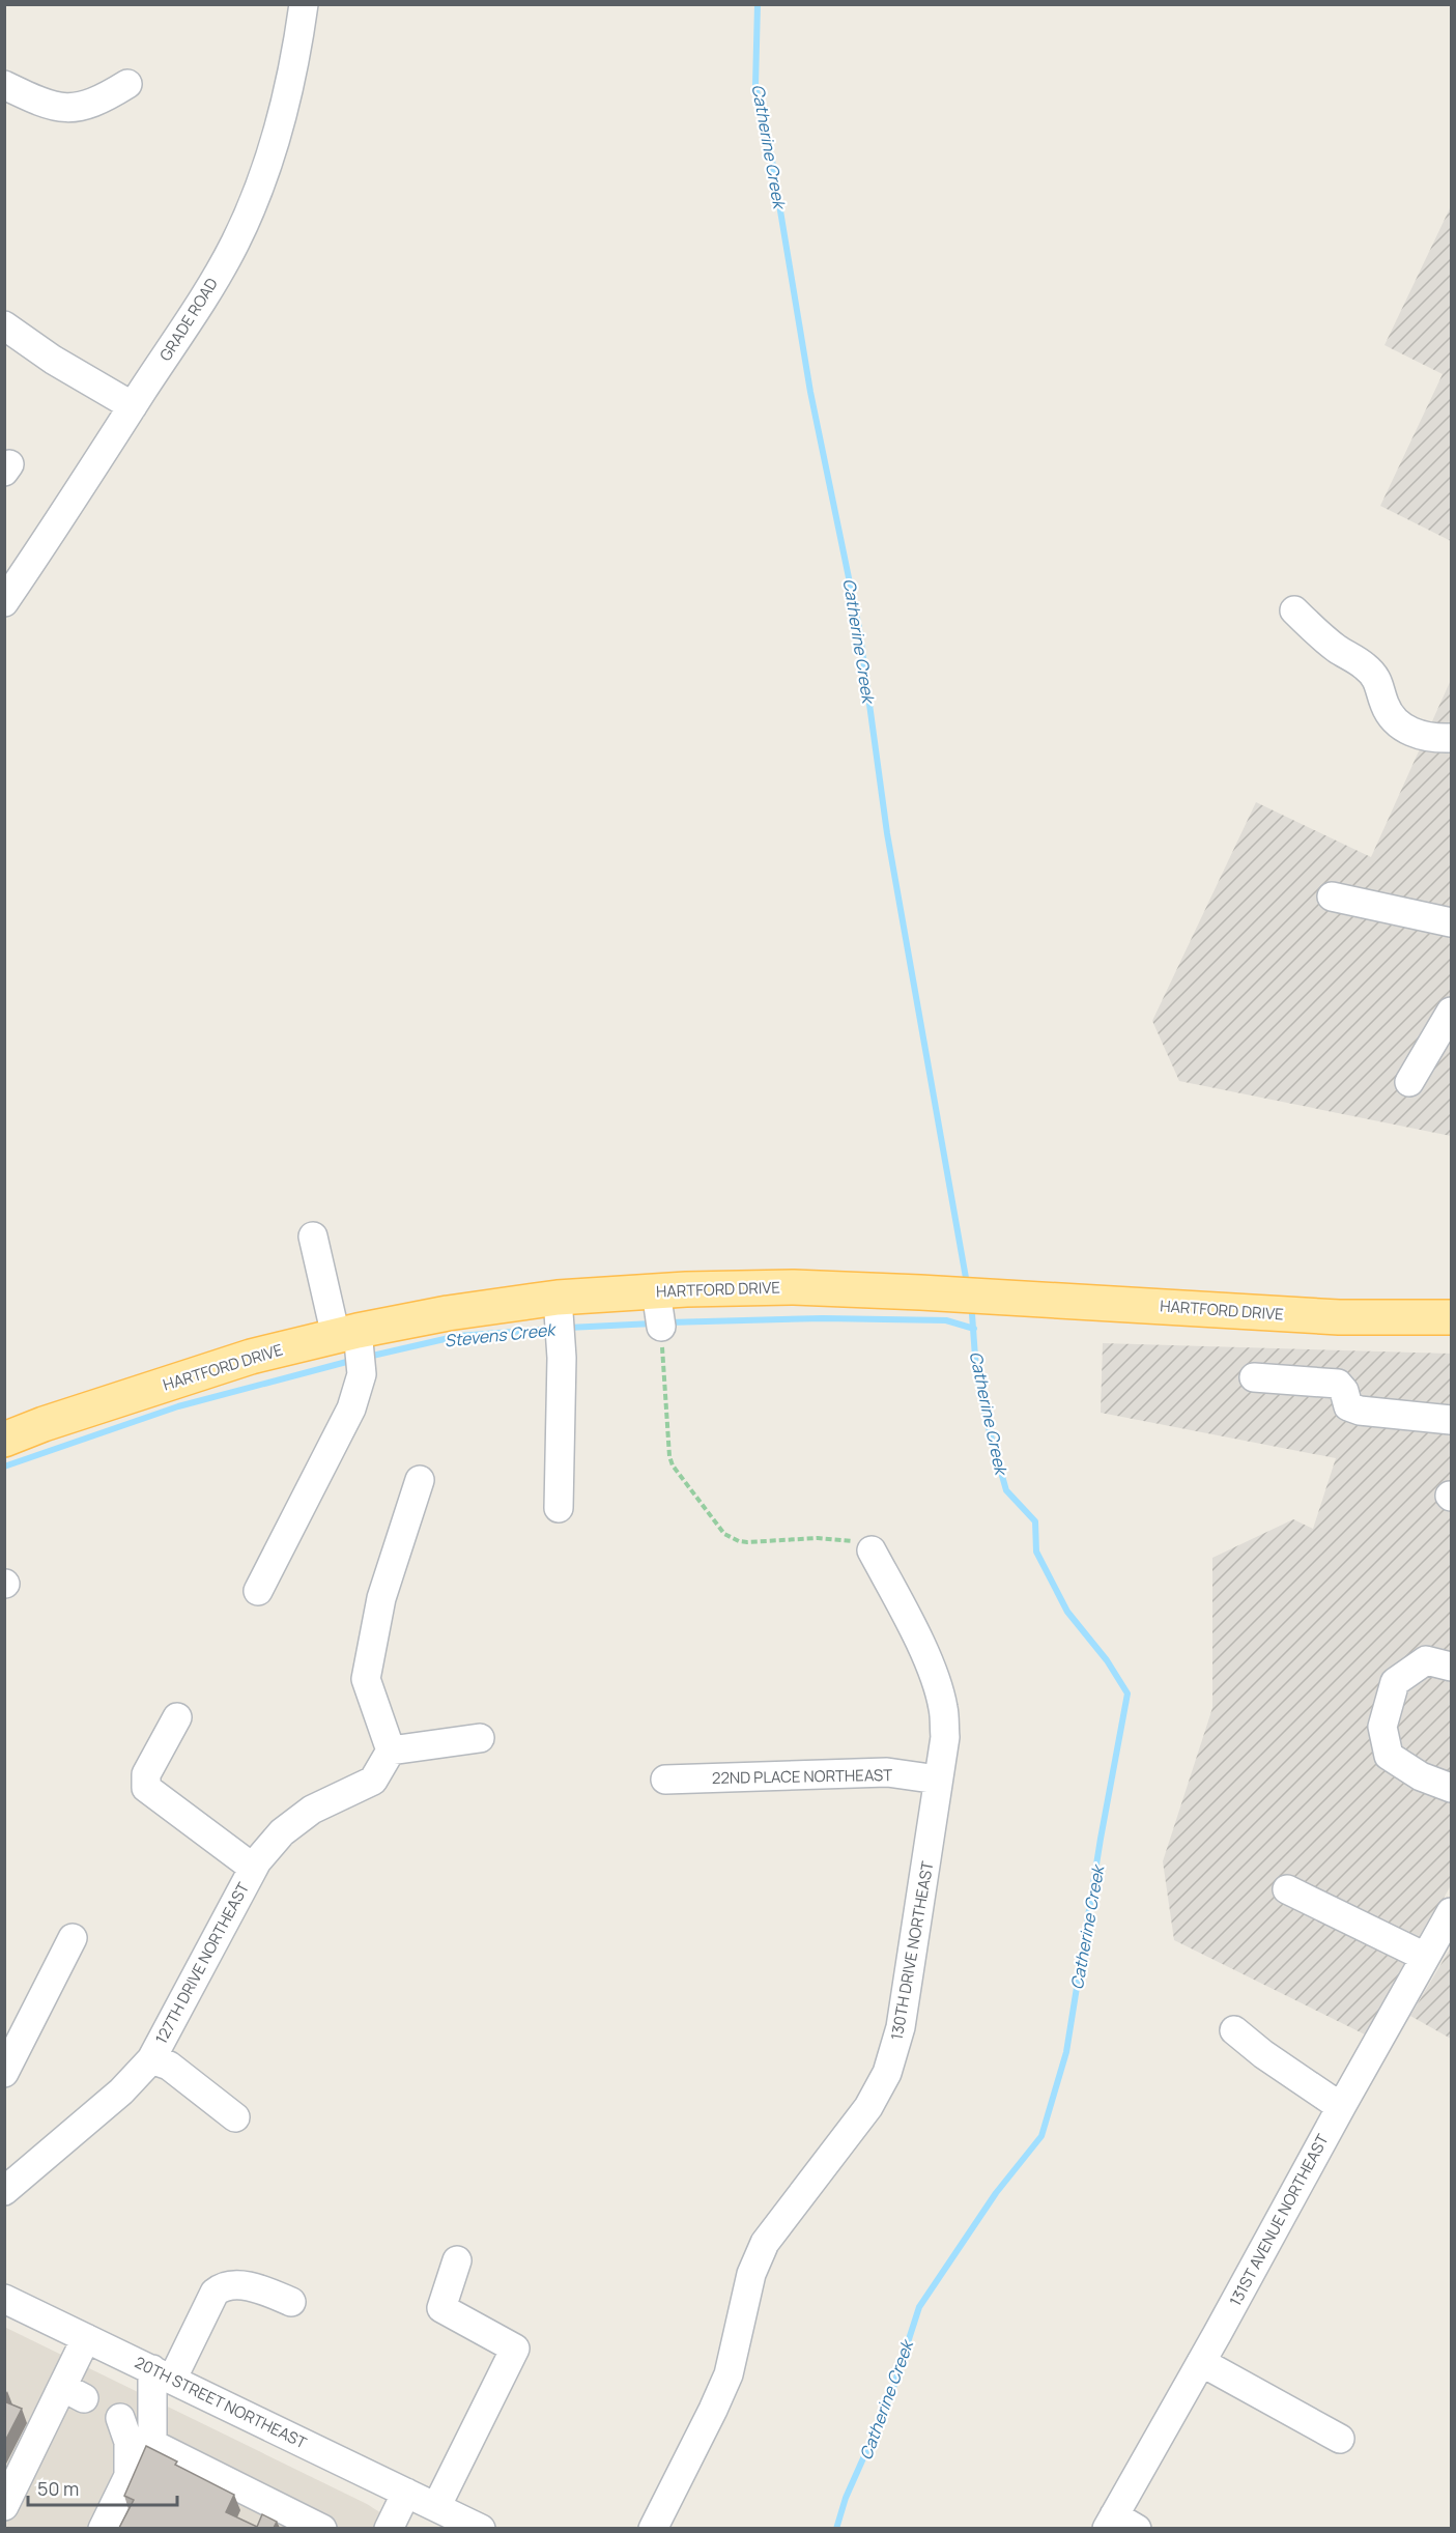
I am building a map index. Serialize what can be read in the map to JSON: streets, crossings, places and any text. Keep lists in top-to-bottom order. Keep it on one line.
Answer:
{"streets":{"main road":["HARTFORD DRIVE"],"street":["GRADE ROAD","22ND PLACE NORTHEAST","130TH DRIVE NORTHEAST","127TH DRIVE NORTHEAST","131ST AVENUE NORTHEAST","20TH STREET NORTHEAST"]},"crossings":[["22ND PLACE NORTHEAST","130TH DRIVE NORTHEAST"]],"water":["Catherine Creek","Stevens Creek"],"scale_bar":"50 m"}
